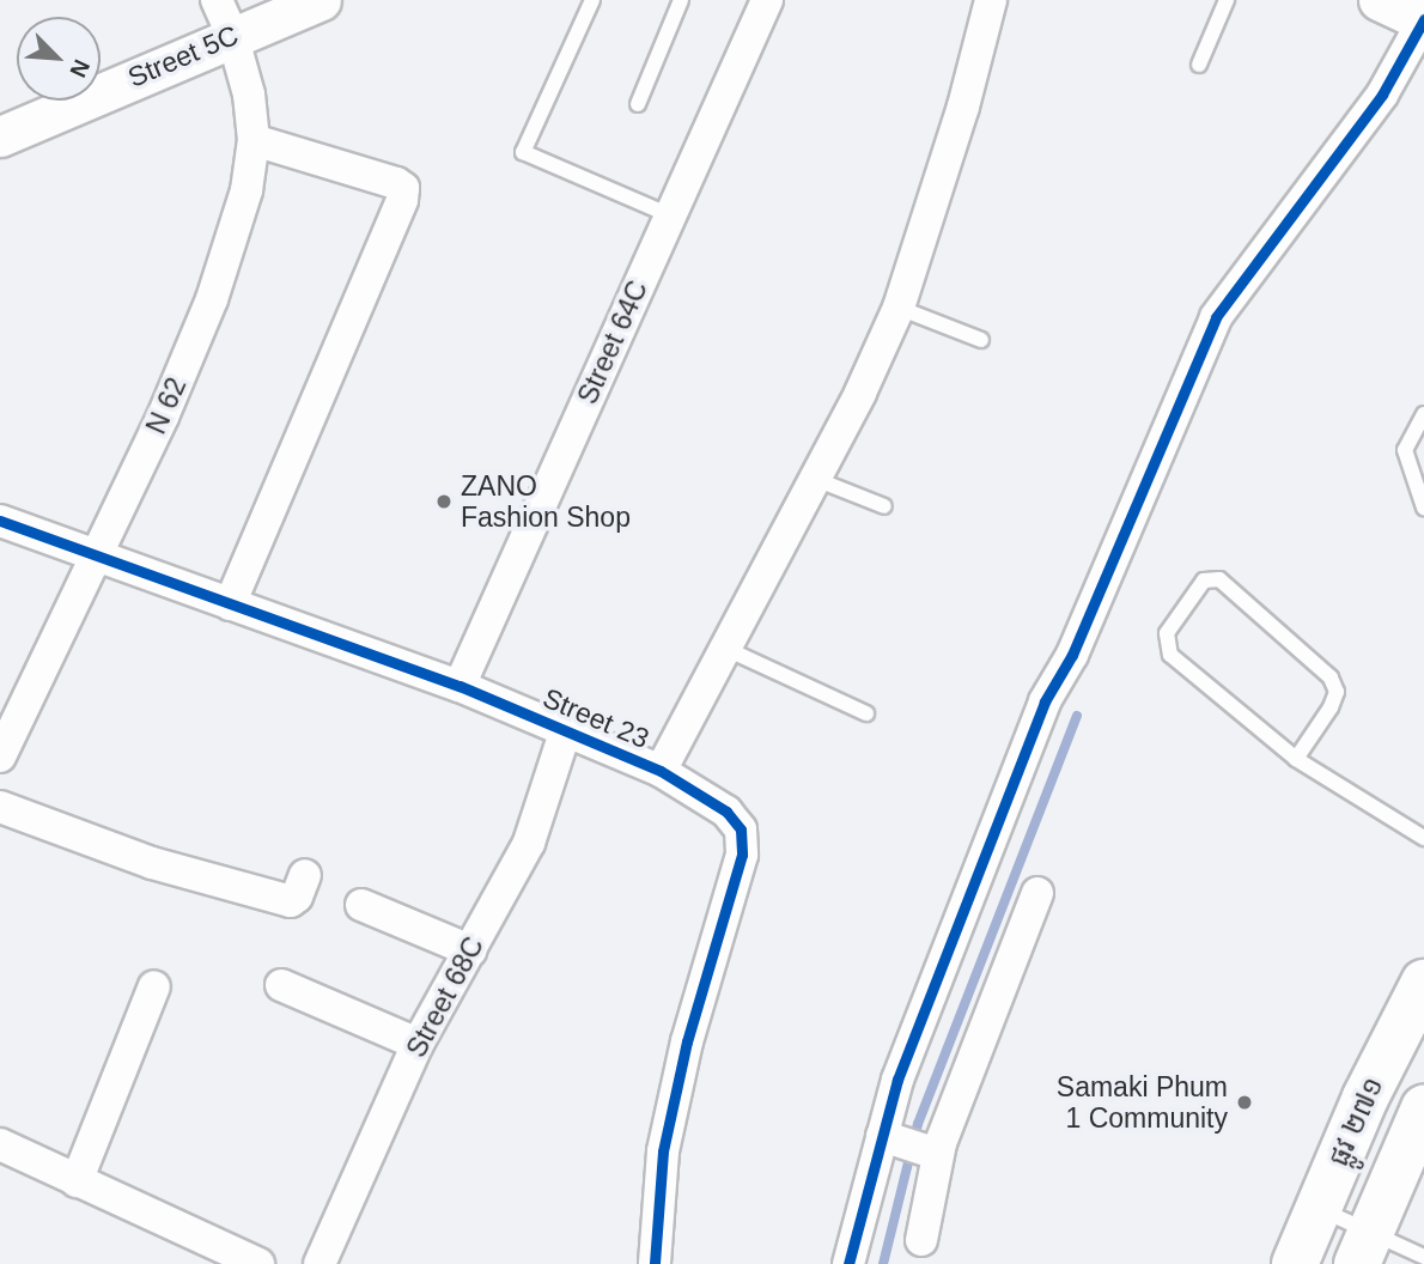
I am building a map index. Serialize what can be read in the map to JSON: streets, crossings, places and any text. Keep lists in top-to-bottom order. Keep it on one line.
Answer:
{"streets":{"main road":["ផ្លូវ ២៧១"],"street":["Street 5C","Street 64C","N 62","Street 23","Street 68C"]},"crossings":[["Street 5C","N 62"],["Street 64C","Street 23"],["N 62","Street 23"],["Street 23","Street 68C"]],"places":["ZANO Fashion Shop","Samaki Phum 1 Community"],"north":"bottom right"}
